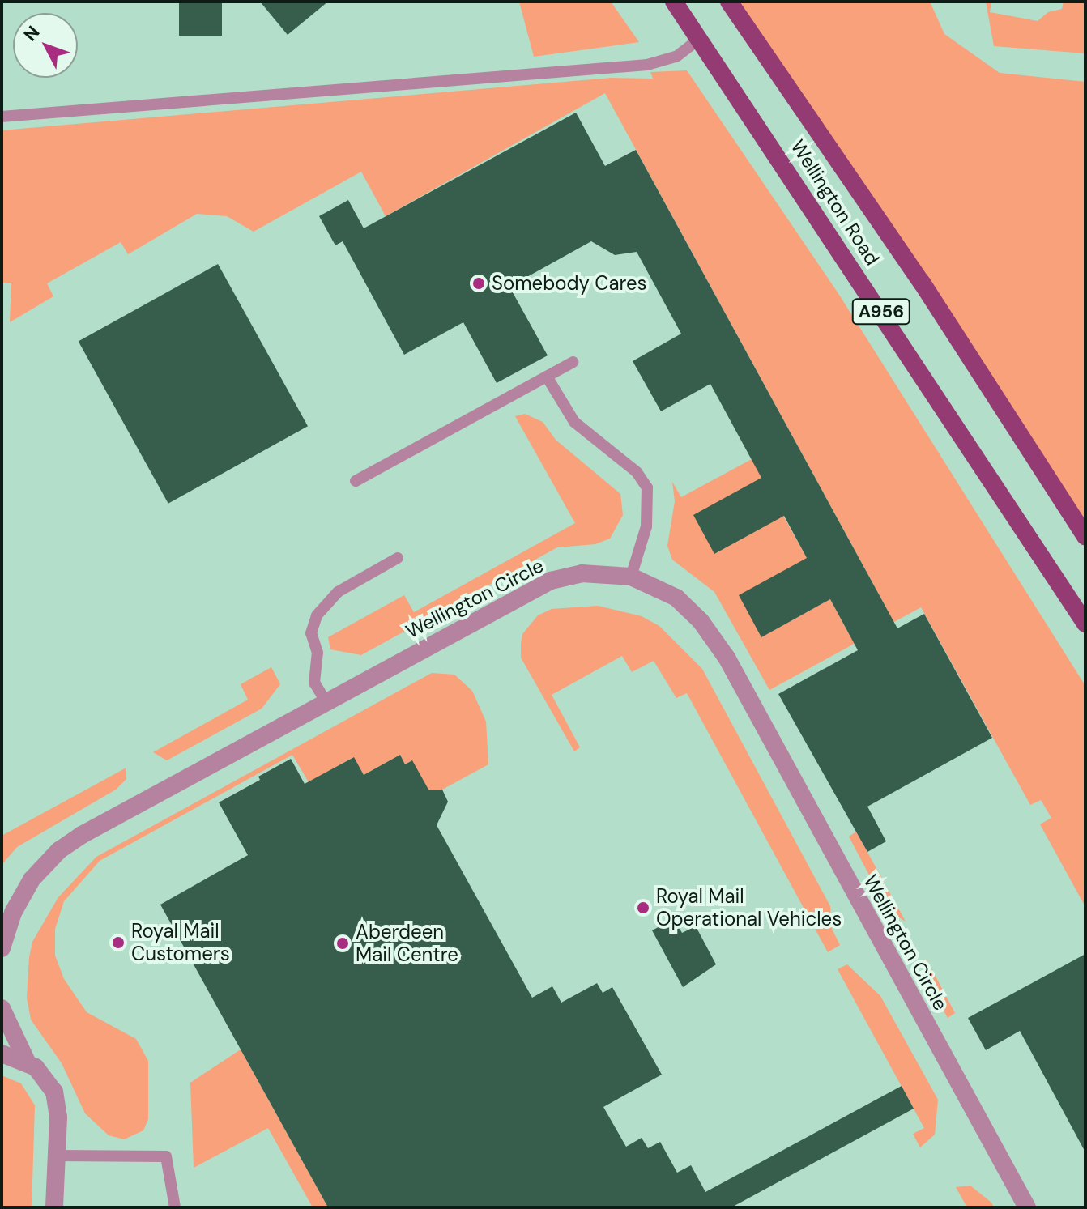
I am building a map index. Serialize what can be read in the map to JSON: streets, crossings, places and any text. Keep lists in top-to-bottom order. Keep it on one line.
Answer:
{"streets":{"main road":["Wellington Road","A956"],"street":["Wellington Circle"]},"places":["Somebody Cares","Royal Mail Operational Vehicles","Royal Mail Customers","Aberdeen Mail Centre"],"north":"top left"}
